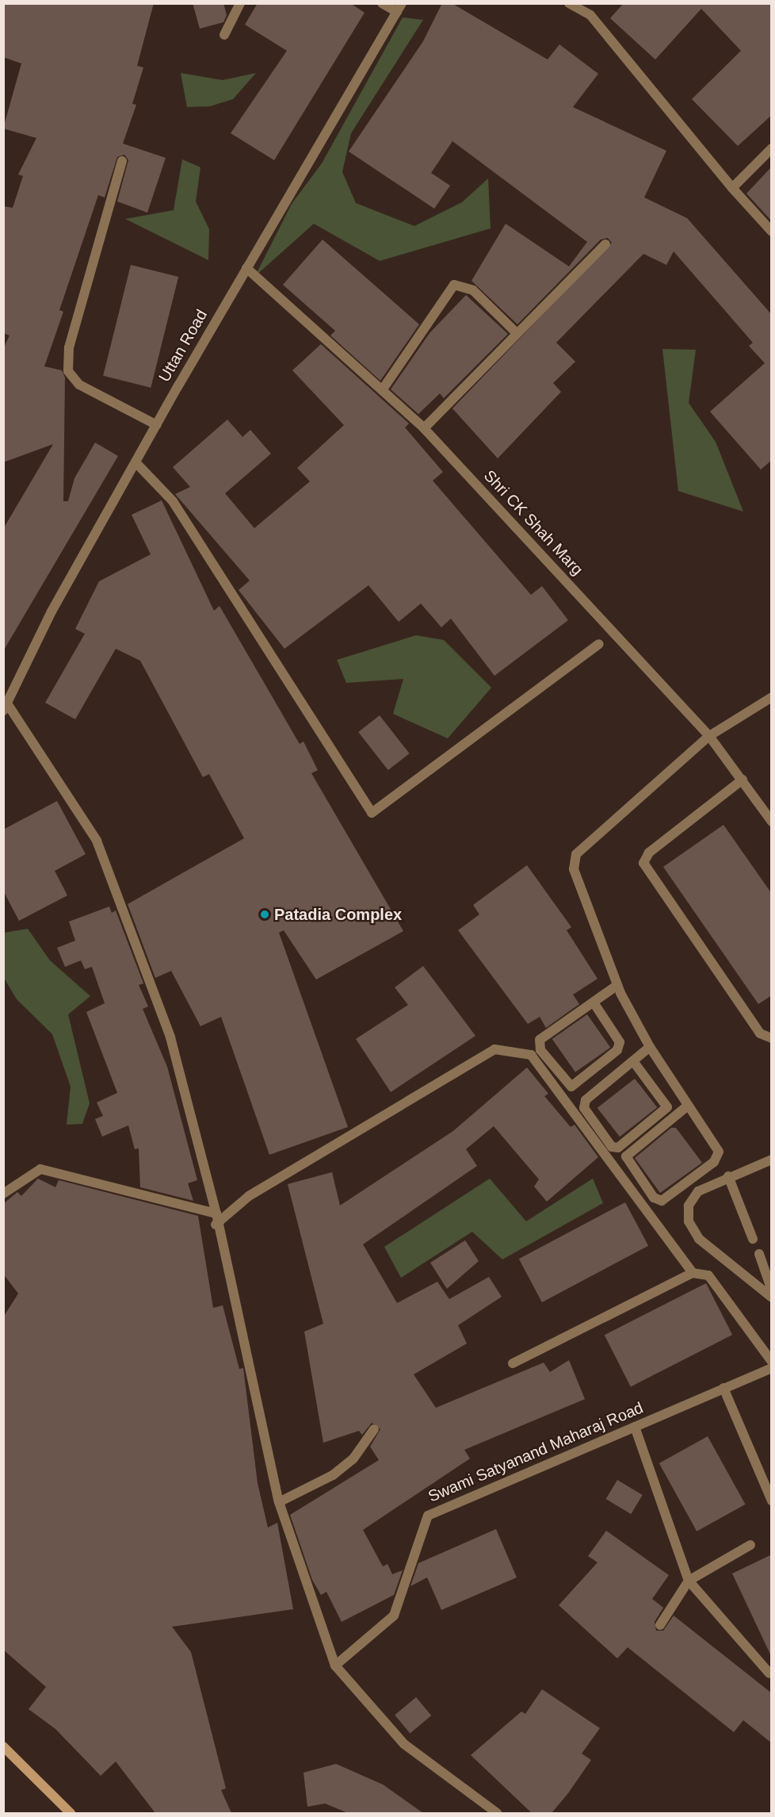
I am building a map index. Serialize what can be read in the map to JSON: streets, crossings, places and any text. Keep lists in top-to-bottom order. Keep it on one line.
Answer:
{"streets":{"street":["Uttan Road","Shri CK Shah Marg","Swami Satyanand Maharaj Road"]},"crossings":[["Uttan Road","Shri CK Shah Marg"]],"places":["Patadia Complex"]}
